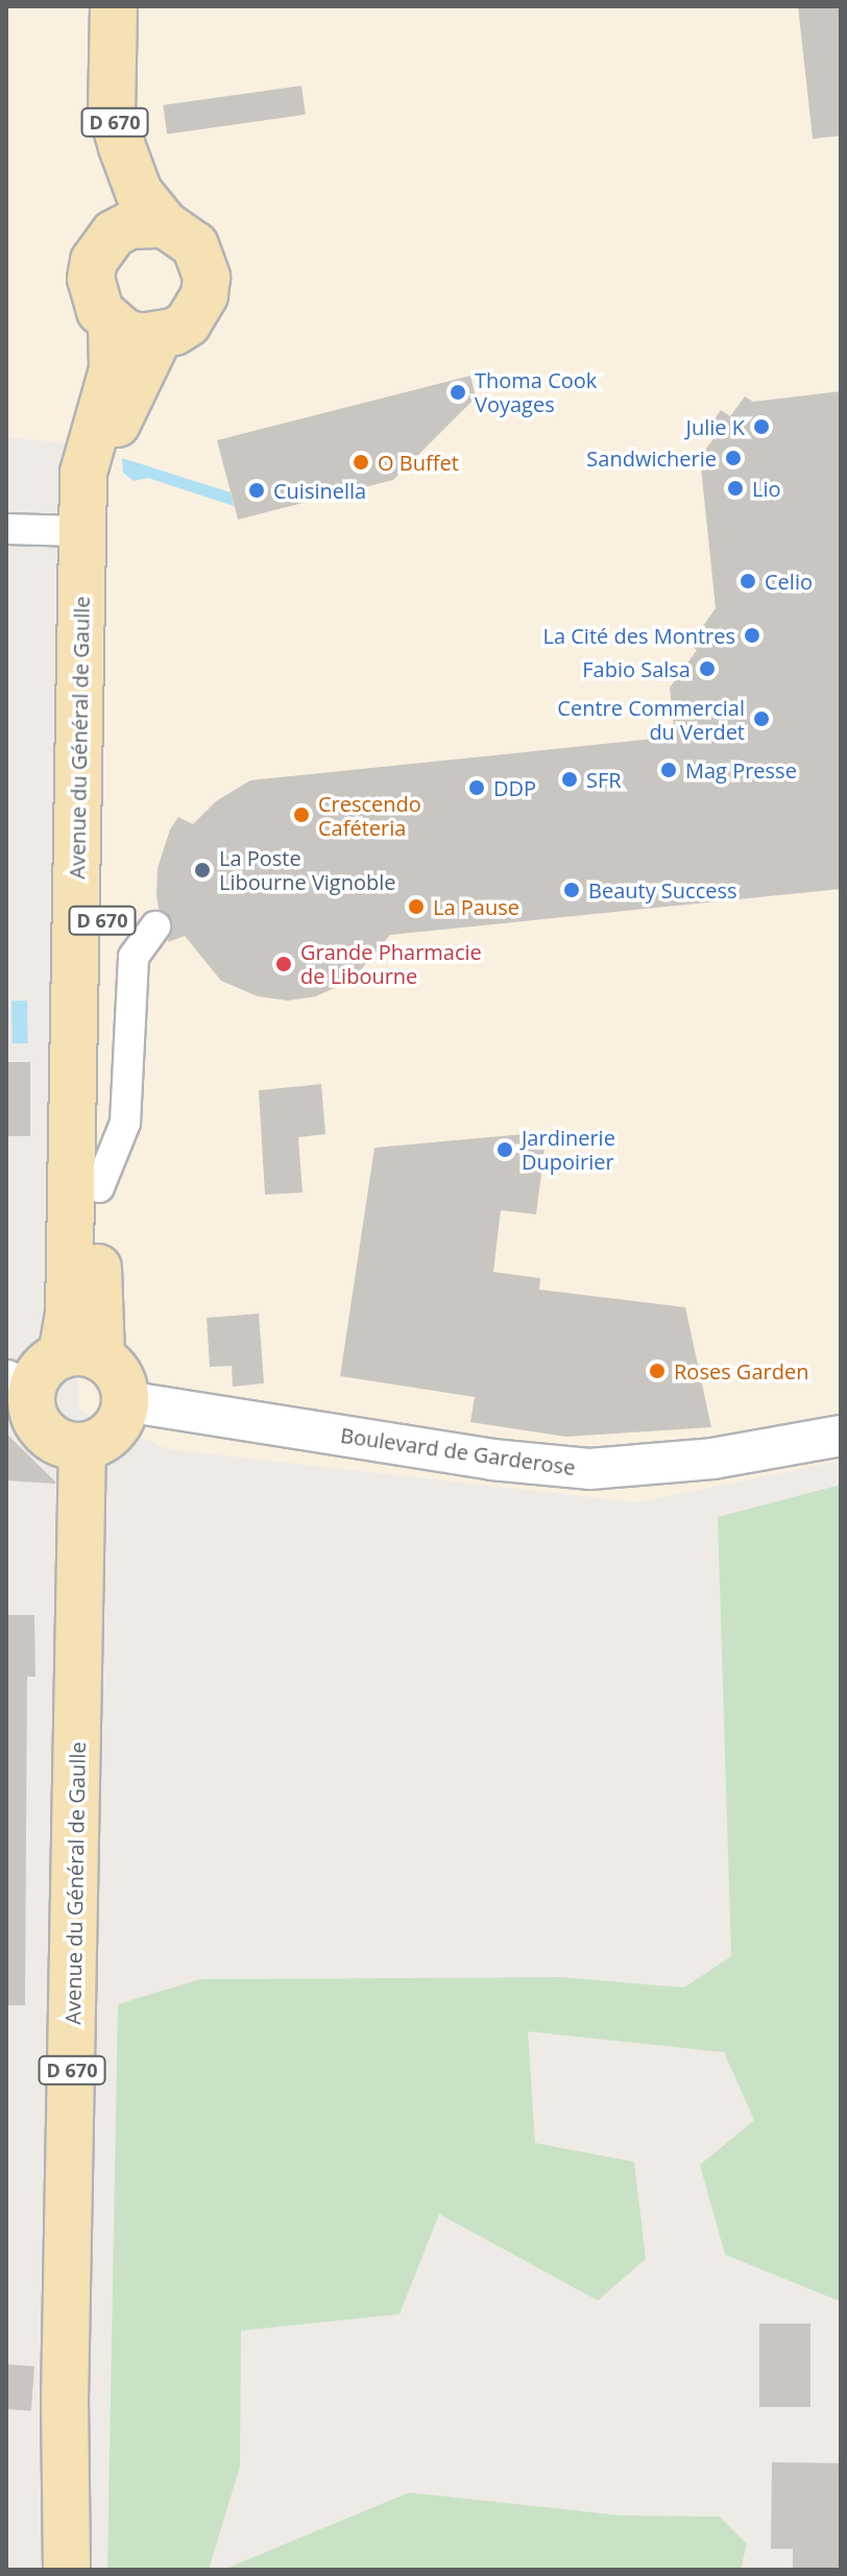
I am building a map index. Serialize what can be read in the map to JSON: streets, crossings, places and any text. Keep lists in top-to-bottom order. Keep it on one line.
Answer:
{"streets":{"main road":["D 670","Avenue du Général de Gaulle","Boulevard de Garderose"]},"crossings":[["D 670","Avenue du Général de Gaulle"],["Avenue du Général de Gaulle","Boulevard de Garderose"]],"places":["Thoma Cook Voyages","Julie K","Sandwicherie","O Buffet","Lio","Cuisinella","Celio","La Cité des Montres","Fabio Salsa","Centre Commercial du Verdet","Mag Presse","SFR","DDP","Crescendo Caféteria","La Poste Libourne Vignoble","Beauty Success","La Pause","Grande Pharmacie de Libourne","Jardinerie Dupoirier","Roses Garden"]}
